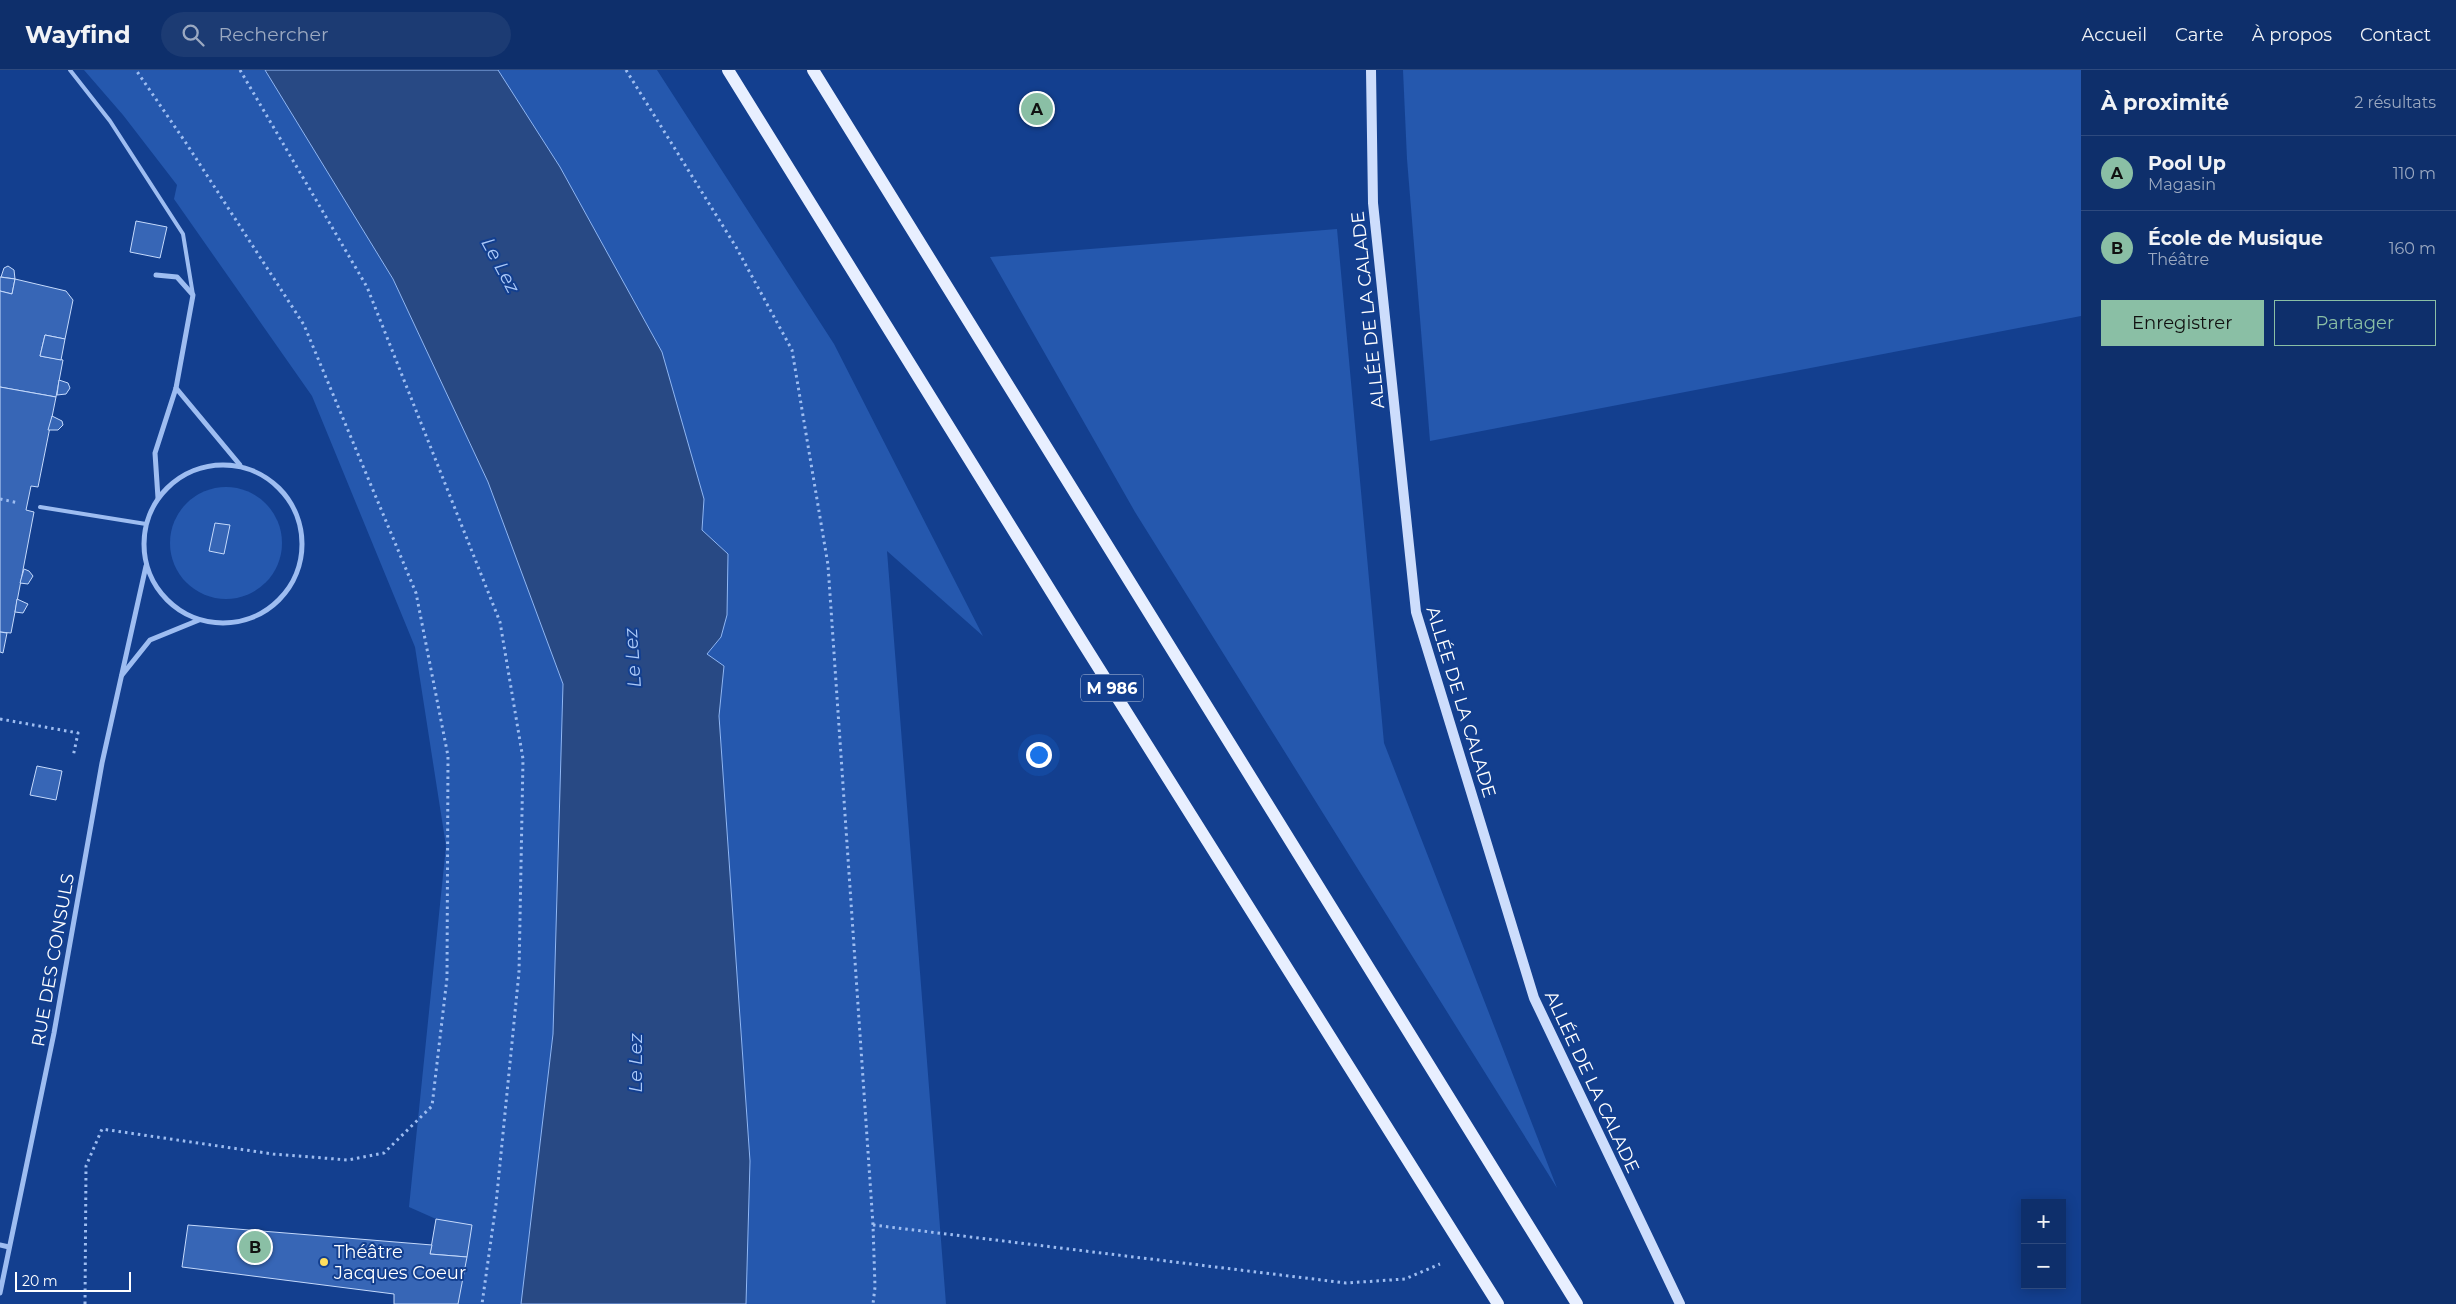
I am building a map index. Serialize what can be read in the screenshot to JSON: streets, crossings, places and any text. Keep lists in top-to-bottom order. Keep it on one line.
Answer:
{"streets":{"main road":["M 986"],"street":["ALLÉE DE LA CALADE","RUE DES CONSULS"]},"water":["Le Lez"],"places":["Théâtre Jacques Coeur"],"scale_bar":"20 m","page":{"header":"Wayfind","search":"Rechercher","nav":["Accueil","Carte","À propos","Contact"],"heading":["À proximité","2 résultats"],"pins":["A","B"],"list":[{"mark":"A","name":"Pool Up","note":"Magasin","value":"110 m"},{"mark":"B","name":"École de Musique","note":"Théâtre","value":"160 m"}],"buttons":["Enregistrer","Partager"],"map_buttons":["+","−"],"scale":"20 m"}}
